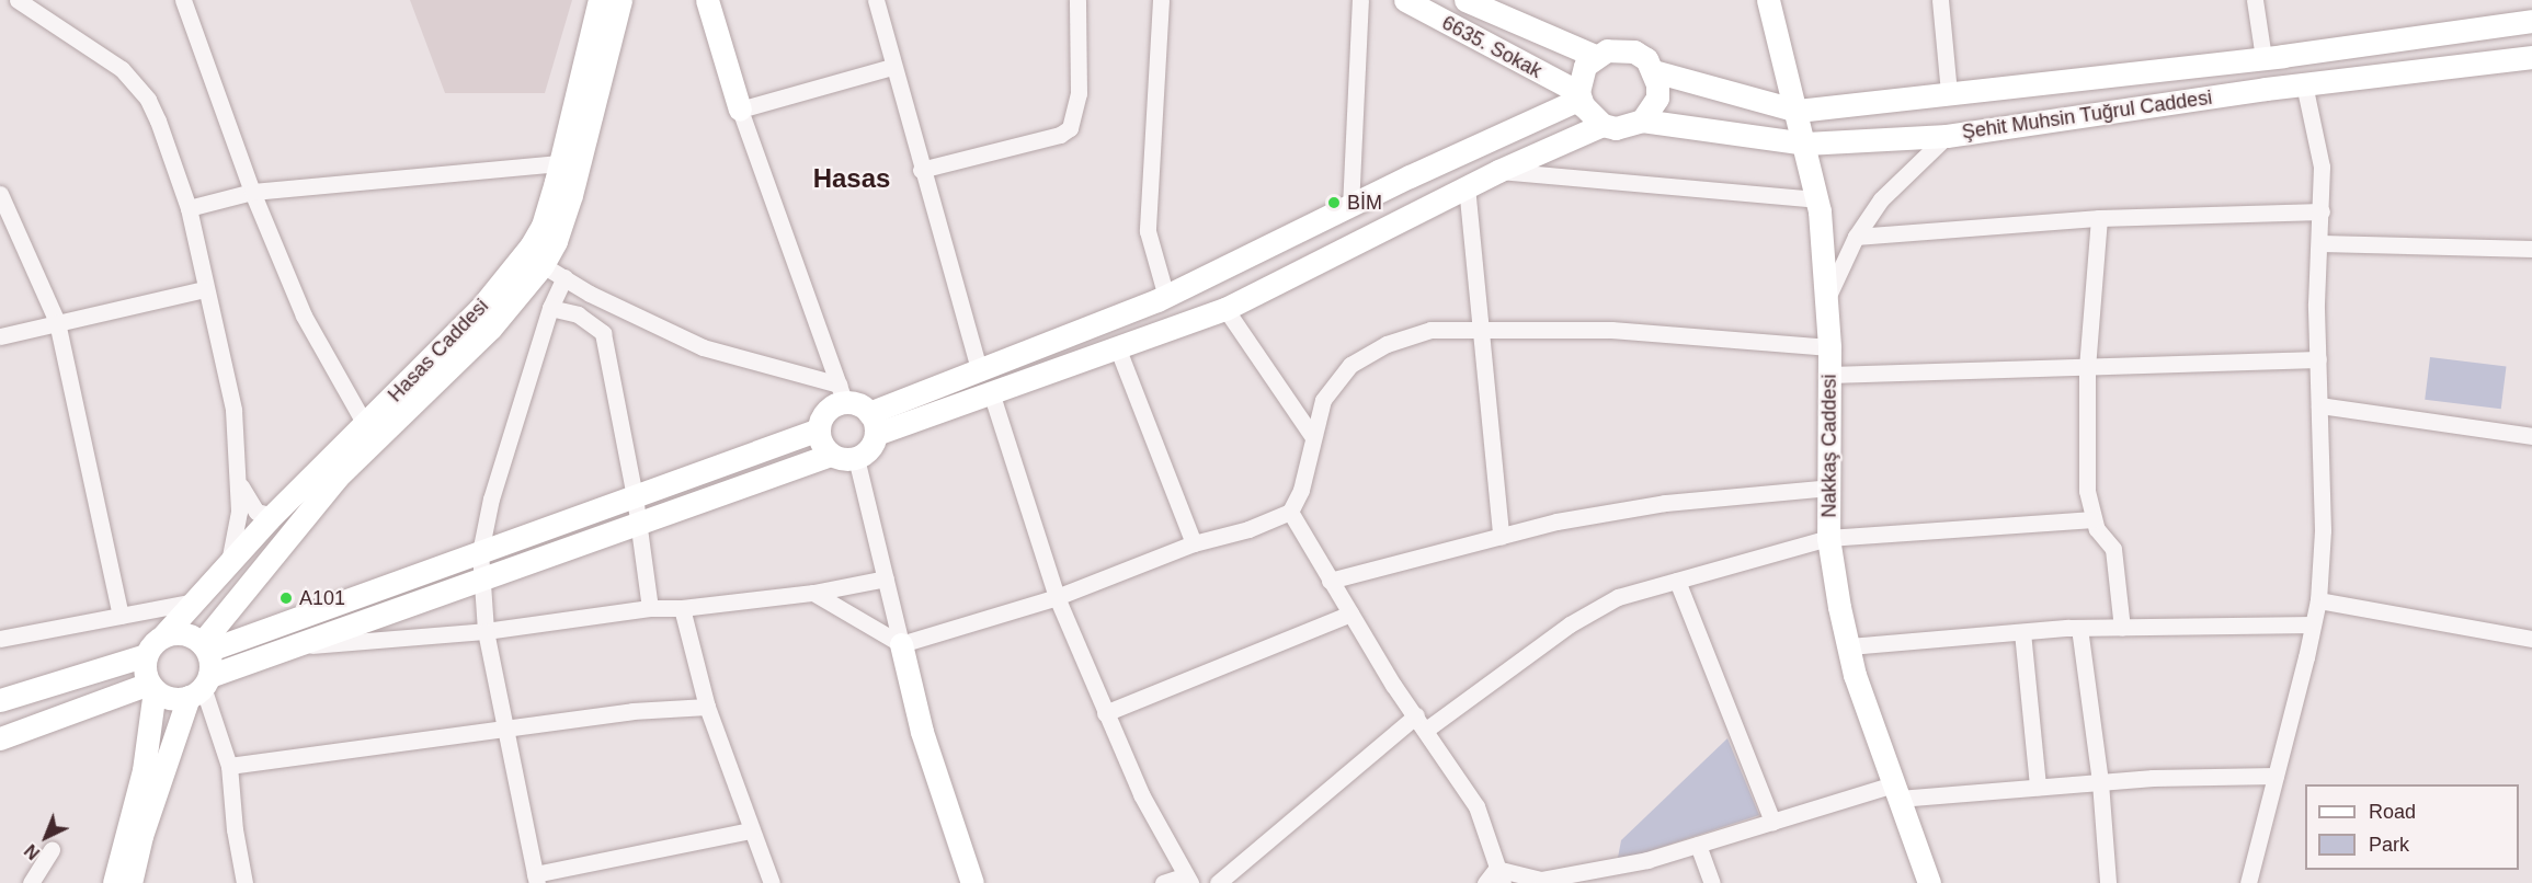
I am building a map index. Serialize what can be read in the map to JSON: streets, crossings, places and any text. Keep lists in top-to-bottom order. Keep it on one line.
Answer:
{"streets":{"main road":["6635. Sokak","Şehit Muhsin Tuğrul Caddesi","Hasas Caddesi","Nakkaş Caddesi"]},"crossings":[["6635. Sokak","Şehit Muhsin Tuğrul Caddesi"],["Şehit Muhsin Tuğrul Caddesi","Nakkaş Caddesi"]],"districts":["Hasas"],"places":["BİM","A101"],"legend":["Road","Park"],"north":"bottom left"}
